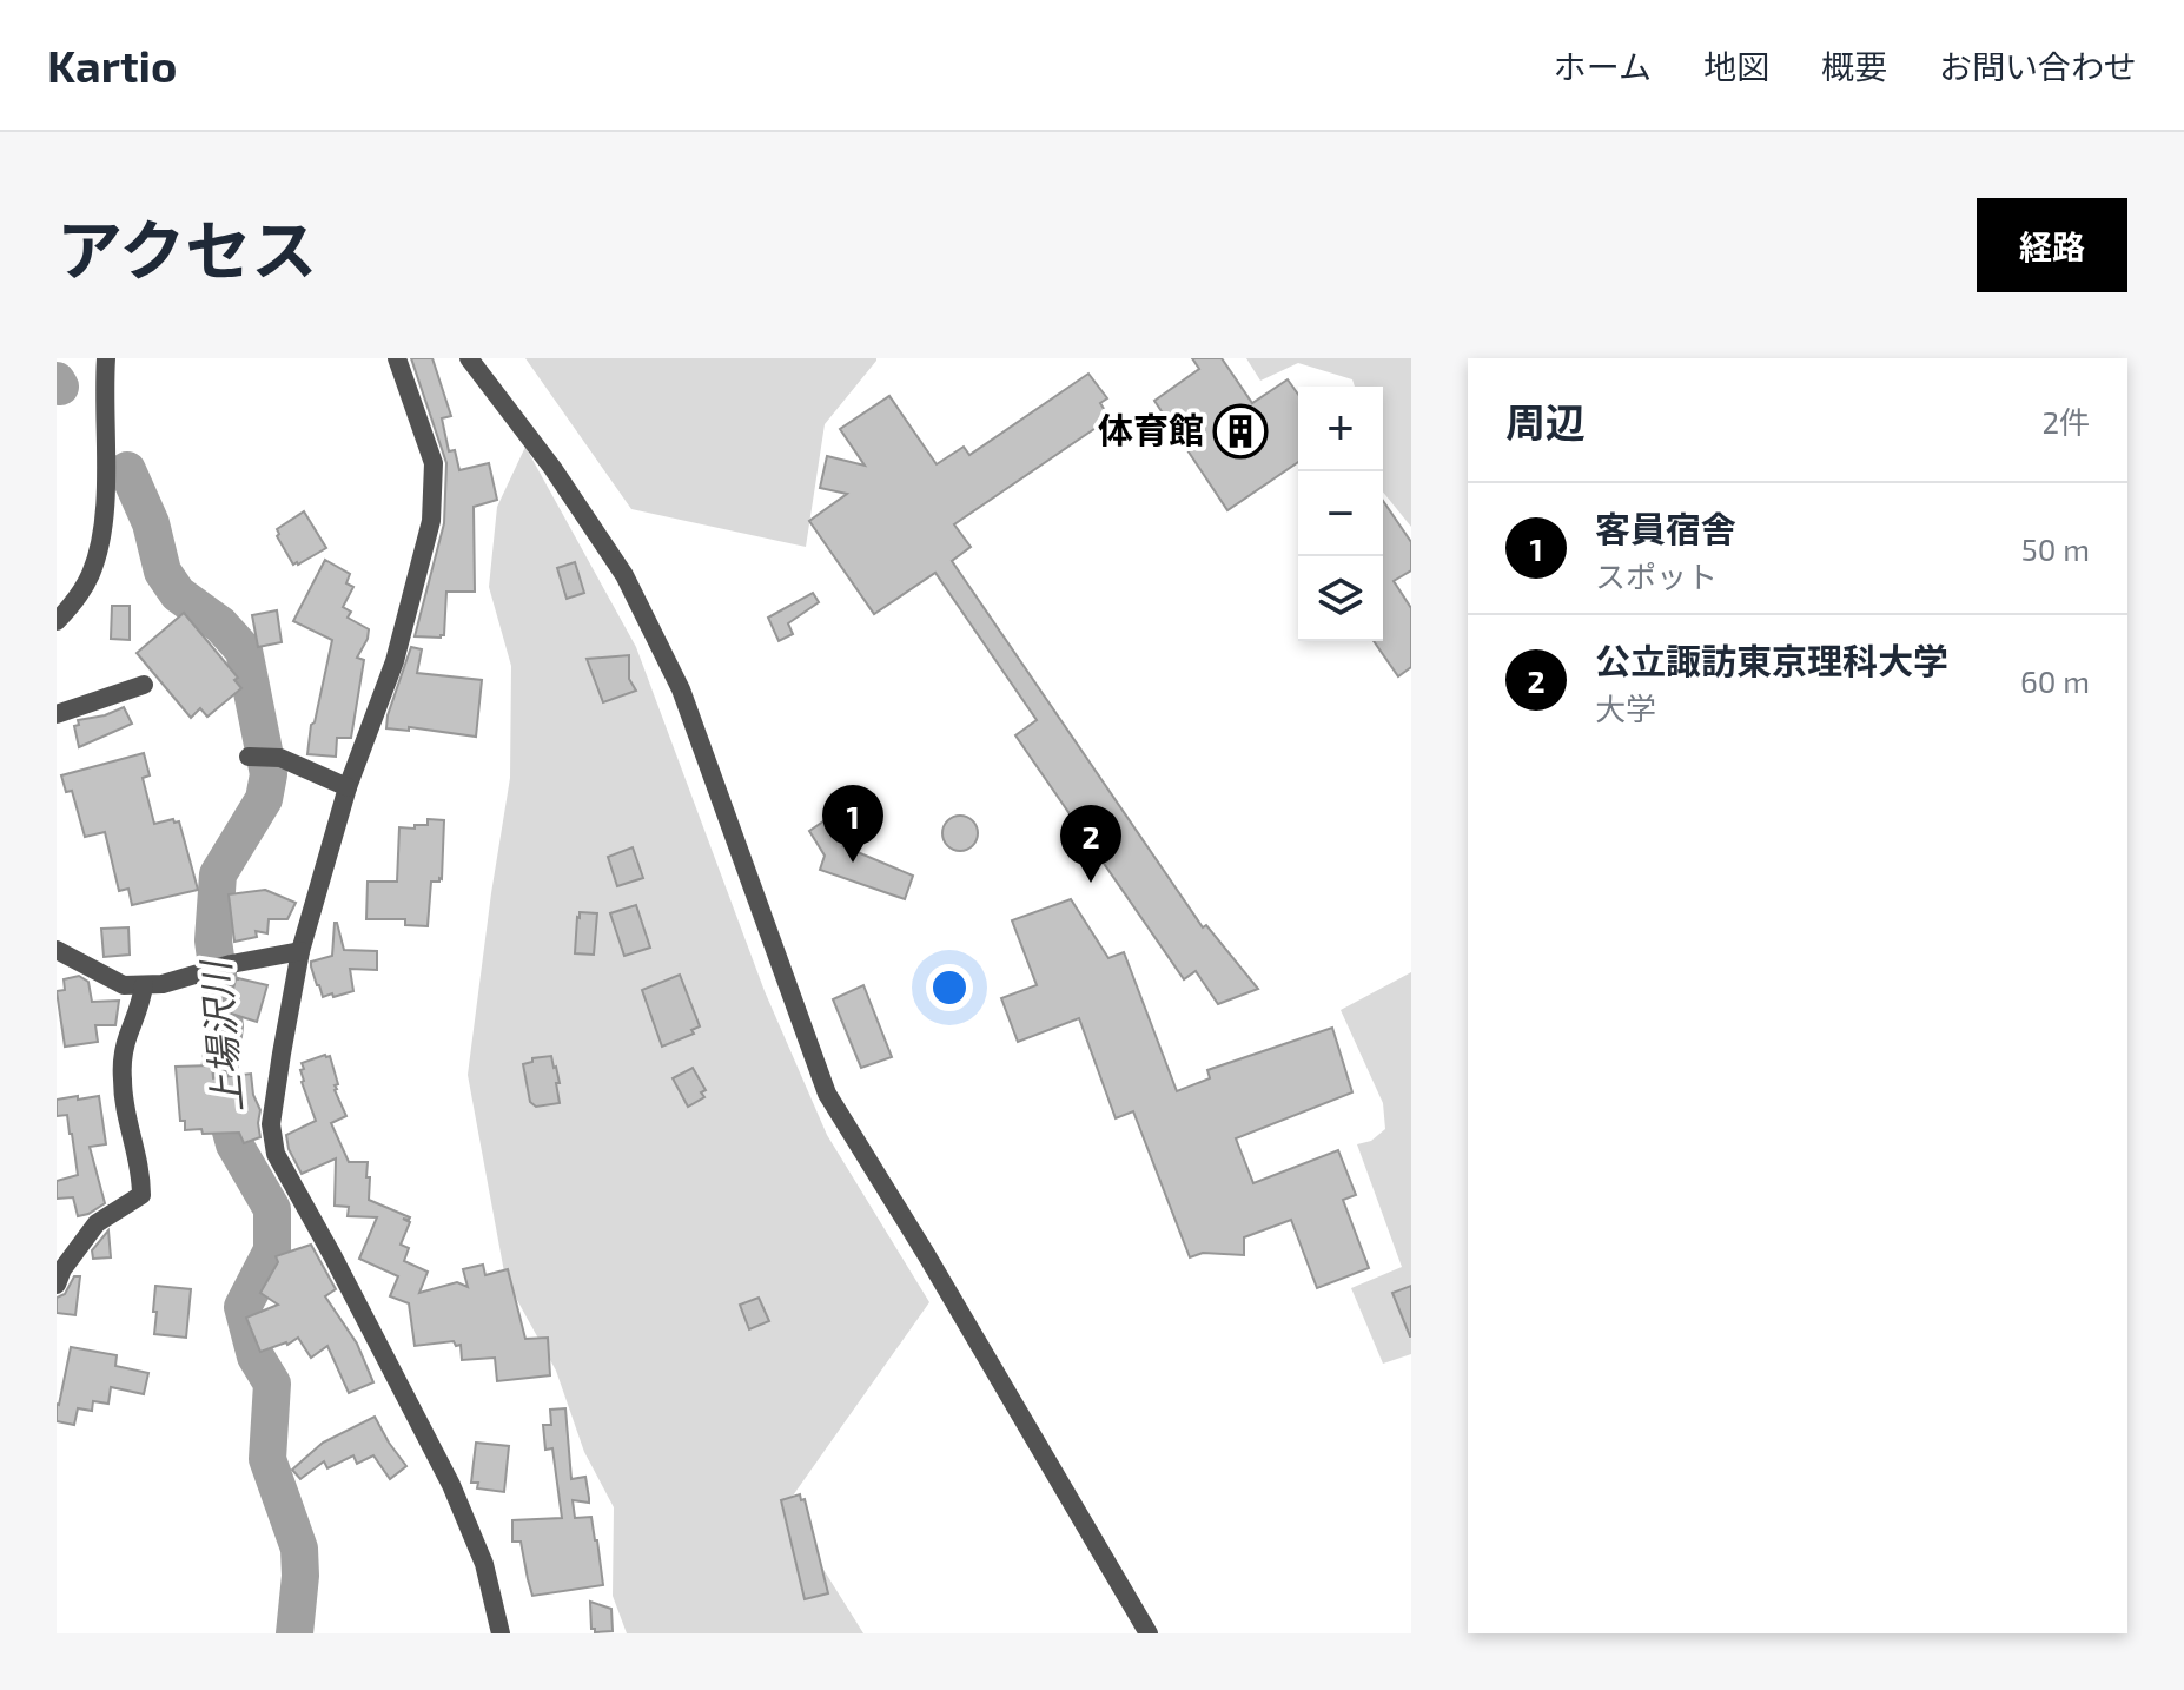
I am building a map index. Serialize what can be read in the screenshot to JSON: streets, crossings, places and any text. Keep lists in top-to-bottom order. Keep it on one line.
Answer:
{"water":["上場沢川"],"places":{"building":["体育館"]},"page":{"header":"Kartio","nav":["ホーム","地図","概要","お問い合わせ"],"title":"アクセス","buttons":"経路","heading":["周辺","2件"],"map_buttons":["+","−"],"list":[{"mark":"1","name":"客員宿舎","note":"スポット","value":"50 m"},{"mark":"2","name":"公立諏訪東京理科大学","note":"大学","value":"60 m"}],"pins":["1","2"]}}
